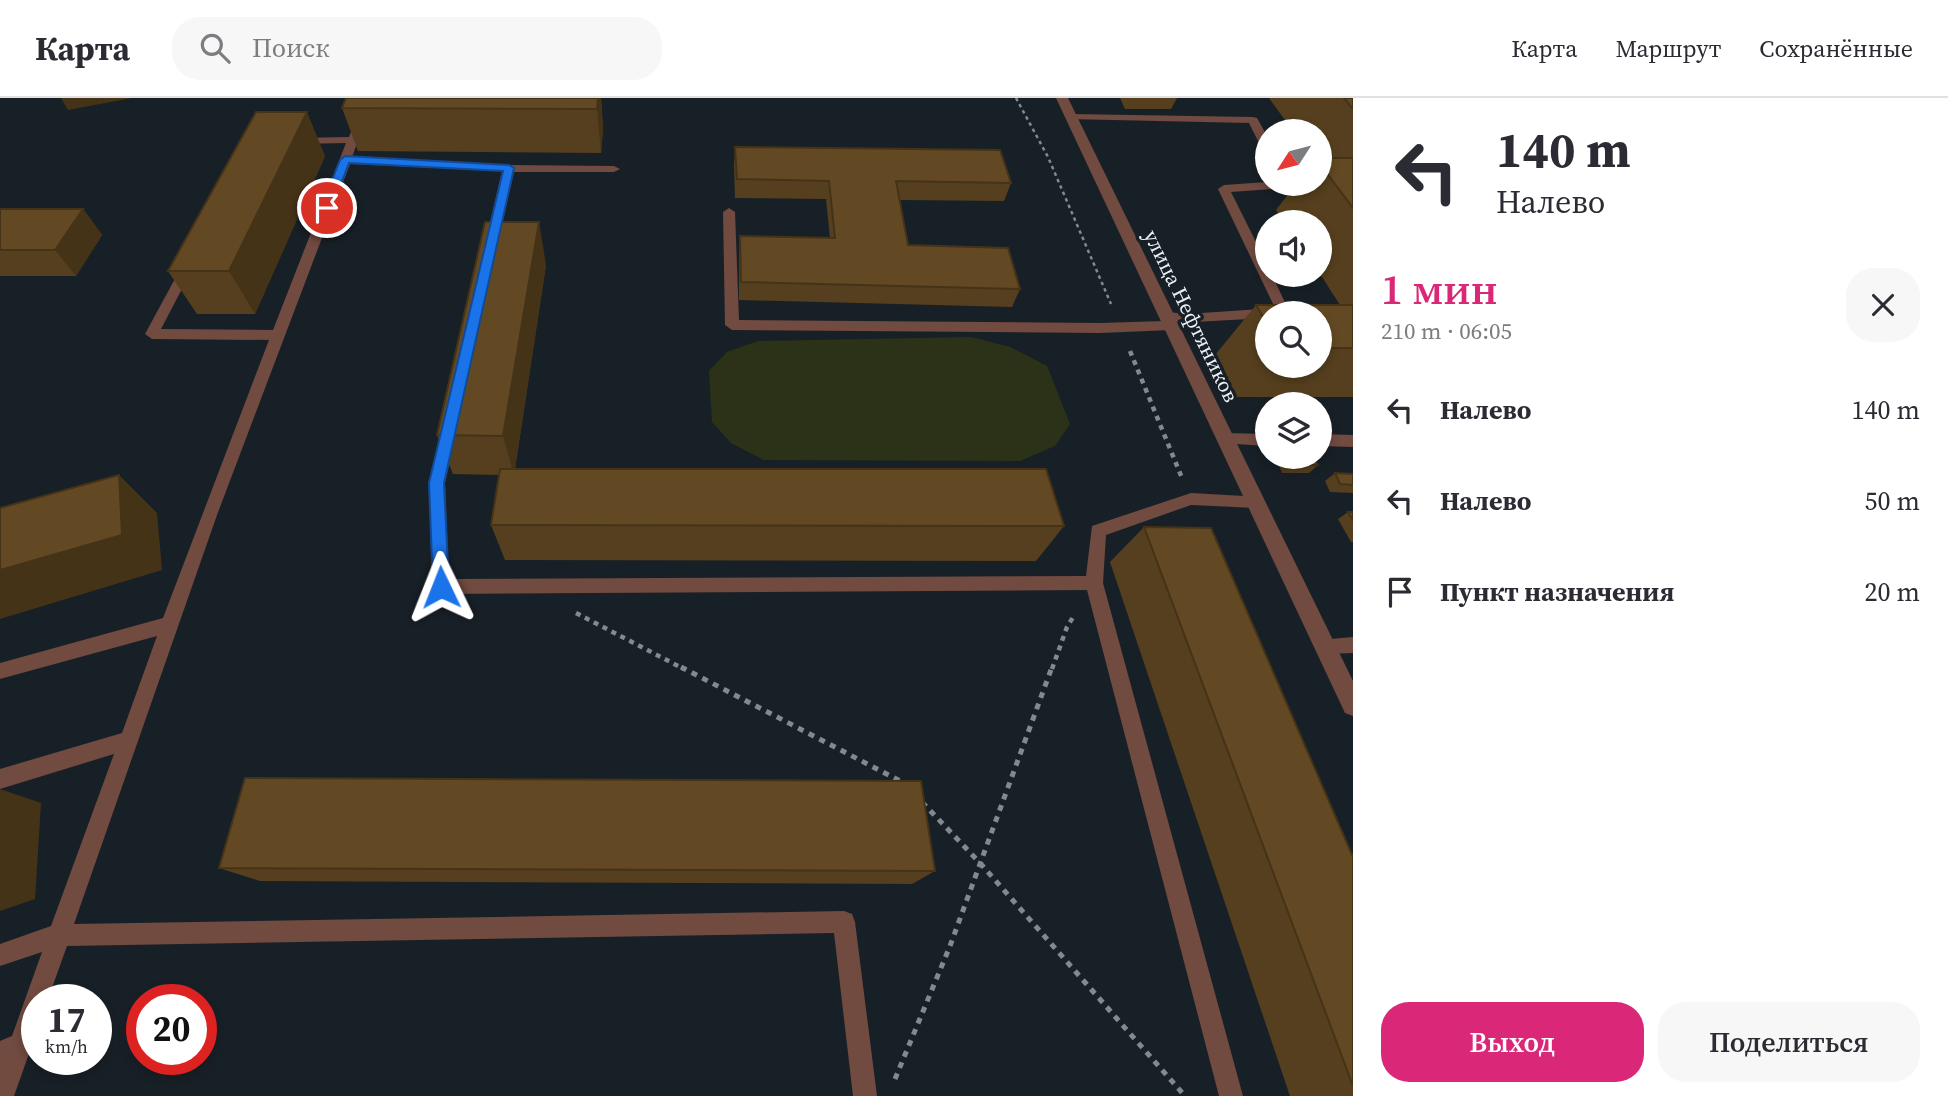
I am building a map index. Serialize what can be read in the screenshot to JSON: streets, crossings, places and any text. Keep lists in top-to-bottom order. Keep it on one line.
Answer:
{"streets":{"street":["улица Нефтяников"]},"north":"bottom left","page":{"header":"Карта","search":"Поиск","nav":["Карта","Маршрут","Сохранённые"],"turn":["140 m","Налево"],"heading":["1 мин","210 m · 06:05"],"list":[{"name":"Налево","value":"140 m"},{"name":"Налево","value":"50 m"},{"name":"Пункт назначения","value":"20 m"}],"speed":"17 km/h","limit":"20","buttons":["Выход","Поделиться"]}}
